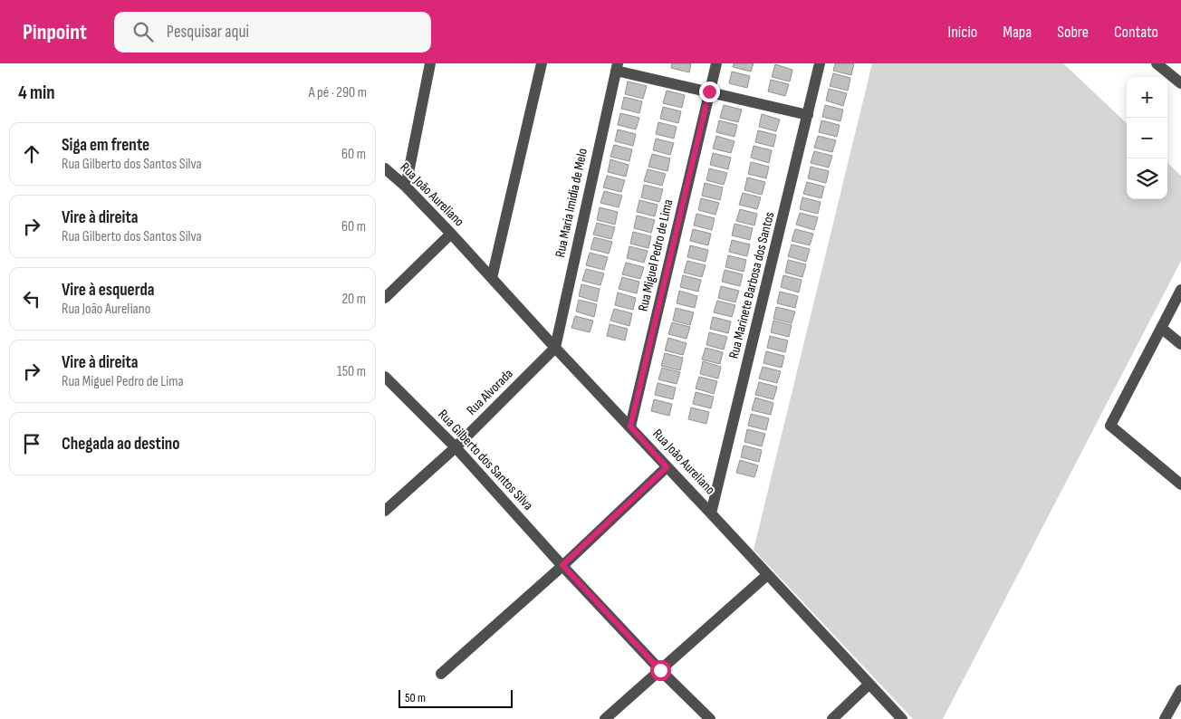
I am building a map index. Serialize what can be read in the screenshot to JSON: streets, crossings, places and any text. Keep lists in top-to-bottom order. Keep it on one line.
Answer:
{"streets":{"street":["Rua João Aureliano","Rua Maria Imidia de Melo","Rua Miguel Pedro de Lima","Rua Marinete Barbosa dos Santos","Rua Alvorada","Rua Gilberto dos Santos Silva"]},"crossings":[["Rua João Aureliano","Rua Maria Imidia de Melo"],["Rua João Aureliano","Rua Miguel Pedro de Lima"],["Rua João Aureliano","Rua Marinete Barbosa dos Santos"],["Rua João Aureliano","Rua Alvorada"],["Rua Maria Imidia de Melo","Rua Alvorada"],["Rua Alvorada","Rua Gilberto dos Santos Silva"]],"scale_bar":"50 m","page":{"header":"Pinpoint","search":"Pesquisar aqui","nav":["Início","Mapa","Sobre","Contato"],"heading":["4 min","A pé · 290 m"],"map_buttons":["+","−"],"list":[["Siga em frente","Rua Gilberto dos Santos Silva","60 m"],["Vire à direita","Rua Gilberto dos Santos Silva","60 m"],["Vire à esquerda","Rua João Aureliano","20 m"],["Vire à direita","Rua Miguel Pedro de Lima","150 m"],"Chegada ao destino"],"scale":"50 m"}}
